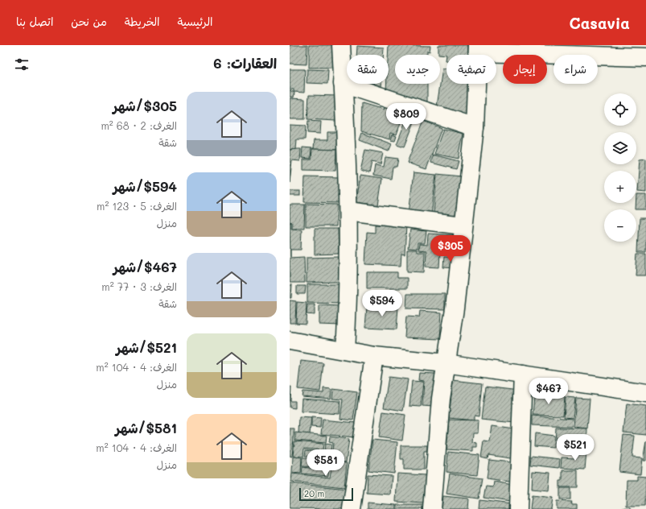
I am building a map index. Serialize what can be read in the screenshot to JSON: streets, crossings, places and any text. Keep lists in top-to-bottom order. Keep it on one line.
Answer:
{"scale_bar":"20 m","page":{"header":"Casavia","nav":["الرئيسية","الخريطة","من نحن","اتصل بنا"],"heading":"العقارات: 6","chip":["شراء","إيجار","تصفية","جديد","شقة"],"list":[{"name":"$305/شهر","note":"الغرف: 2 · 68 m² · شقة"},{"name":"$594/شهر","note":"الغرف: 5 · 123 m² · منزل"},{"name":"$467/شهر","note":"الغرف: 3 · 77 m² · شقة"},{"name":"$521/شهر","note":"الغرف: 4 · 104 m² · منزل"},{"name":"$581/شهر","note":"الغرف: 4 · 104 m² · منزل"}],"map_buttons":["+","−"],"price":["$809","$305","$594","$467","$521","$581"],"scale":"20 m"}}
